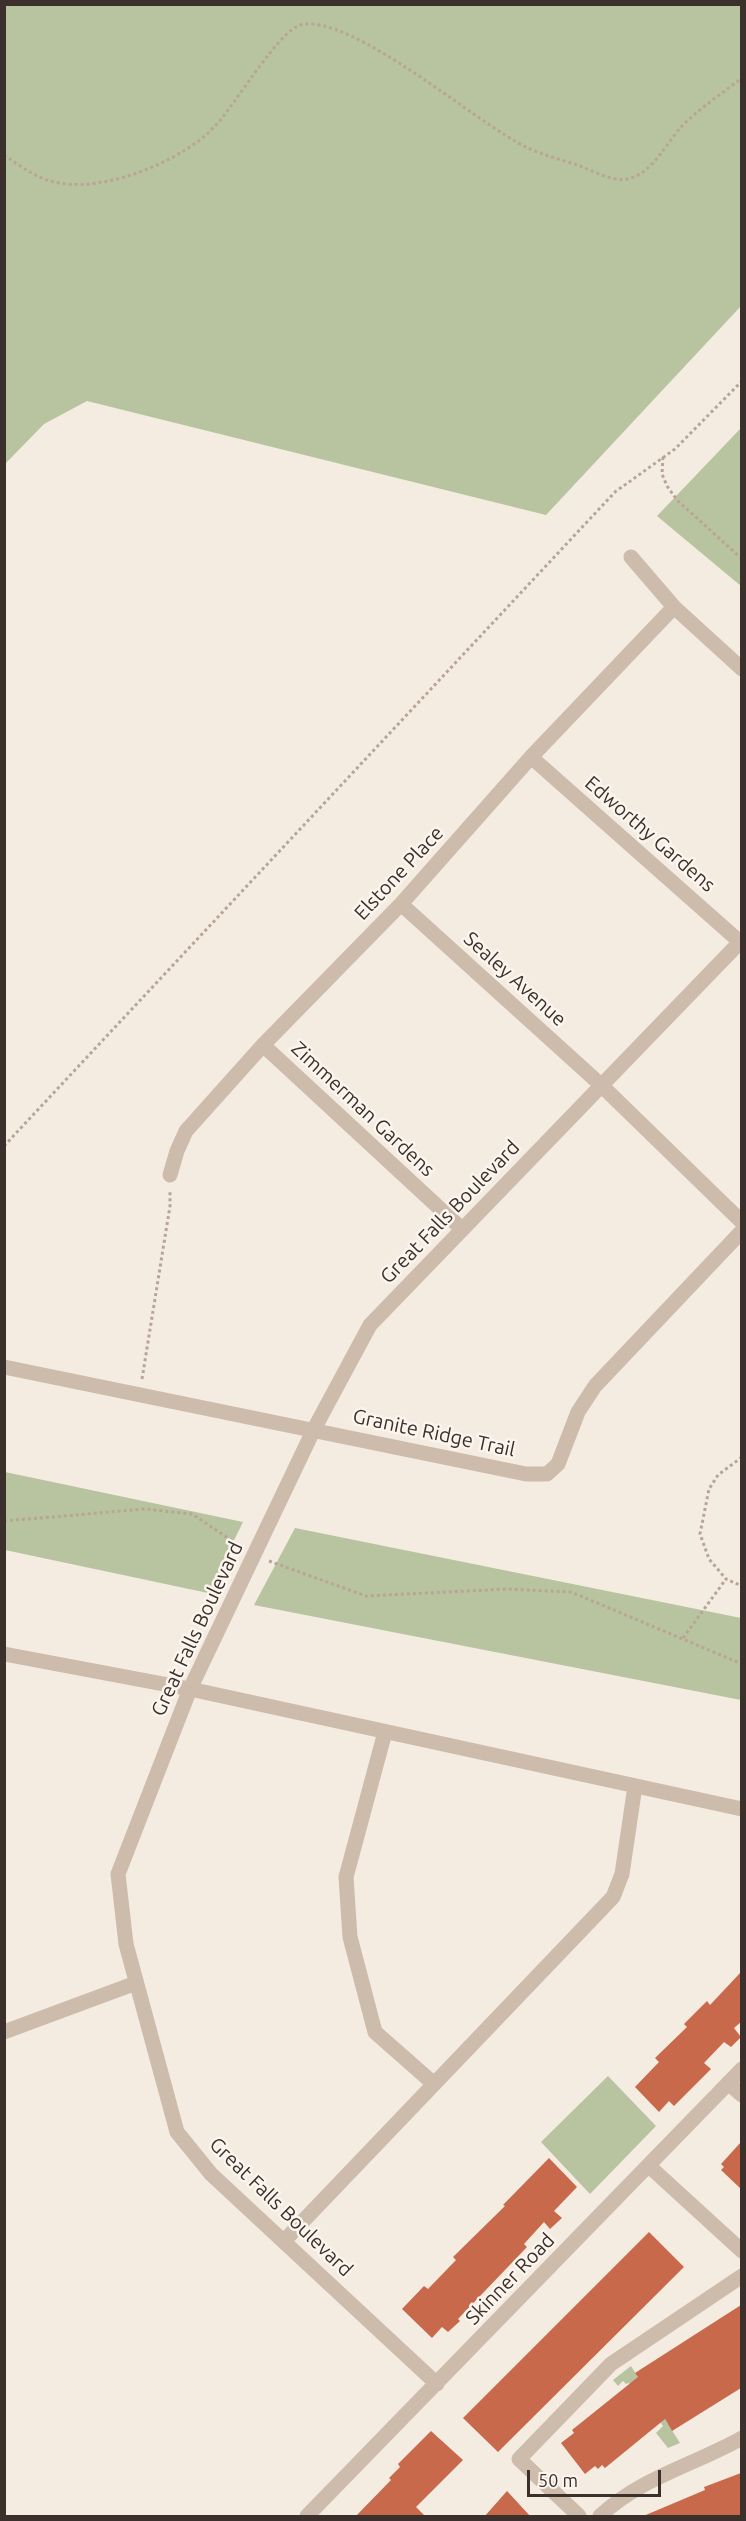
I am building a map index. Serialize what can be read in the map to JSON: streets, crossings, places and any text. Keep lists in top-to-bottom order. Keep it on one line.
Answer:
{"streets":{"street":["Edworthy Gardens","Elstone Place","Sealey Avenue","Zimmerman Gardens","Great Falls Boulevard","Granite Ridge Trail","Skinner Road"]},"crossings":[["Edworthy Gardens","Elstone Place"],["Edworthy Gardens","Great Falls Boulevard"],["Elstone Place","Sealey Avenue"],["Elstone Place","Zimmerman Gardens"],["Sealey Avenue","Great Falls Boulevard"],["Zimmerman Gardens","Great Falls Boulevard"],["Great Falls Boulevard","Granite Ridge Trail"],["Great Falls Boulevard","Skinner Road"]],"scale_bar":"50 m"}
